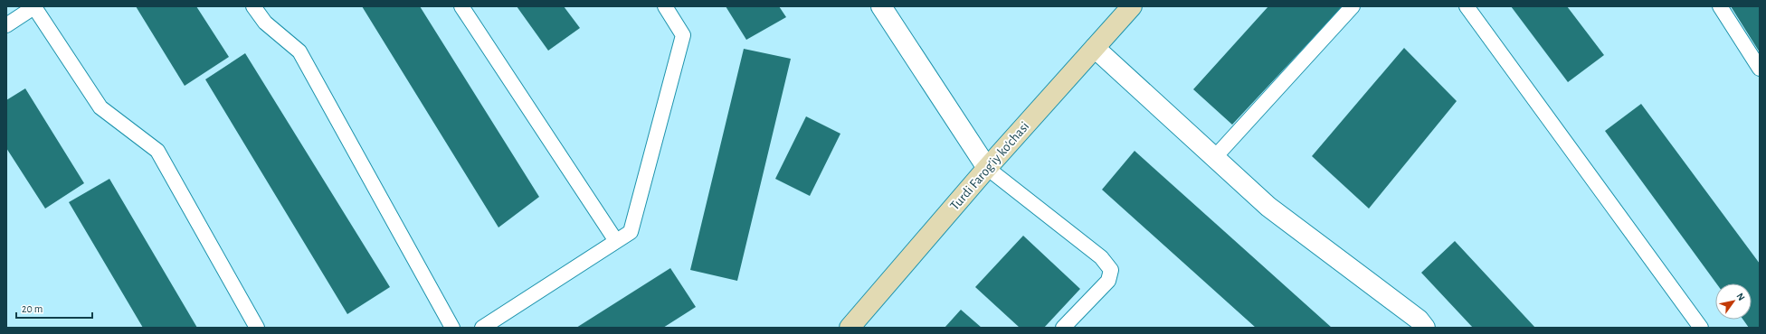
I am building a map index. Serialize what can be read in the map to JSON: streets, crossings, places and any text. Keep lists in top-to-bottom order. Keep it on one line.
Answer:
{"streets":{"street":["Turdi Farog'iy ko'chasi"]},"scale_bar":"20 m","north":"top right"}
